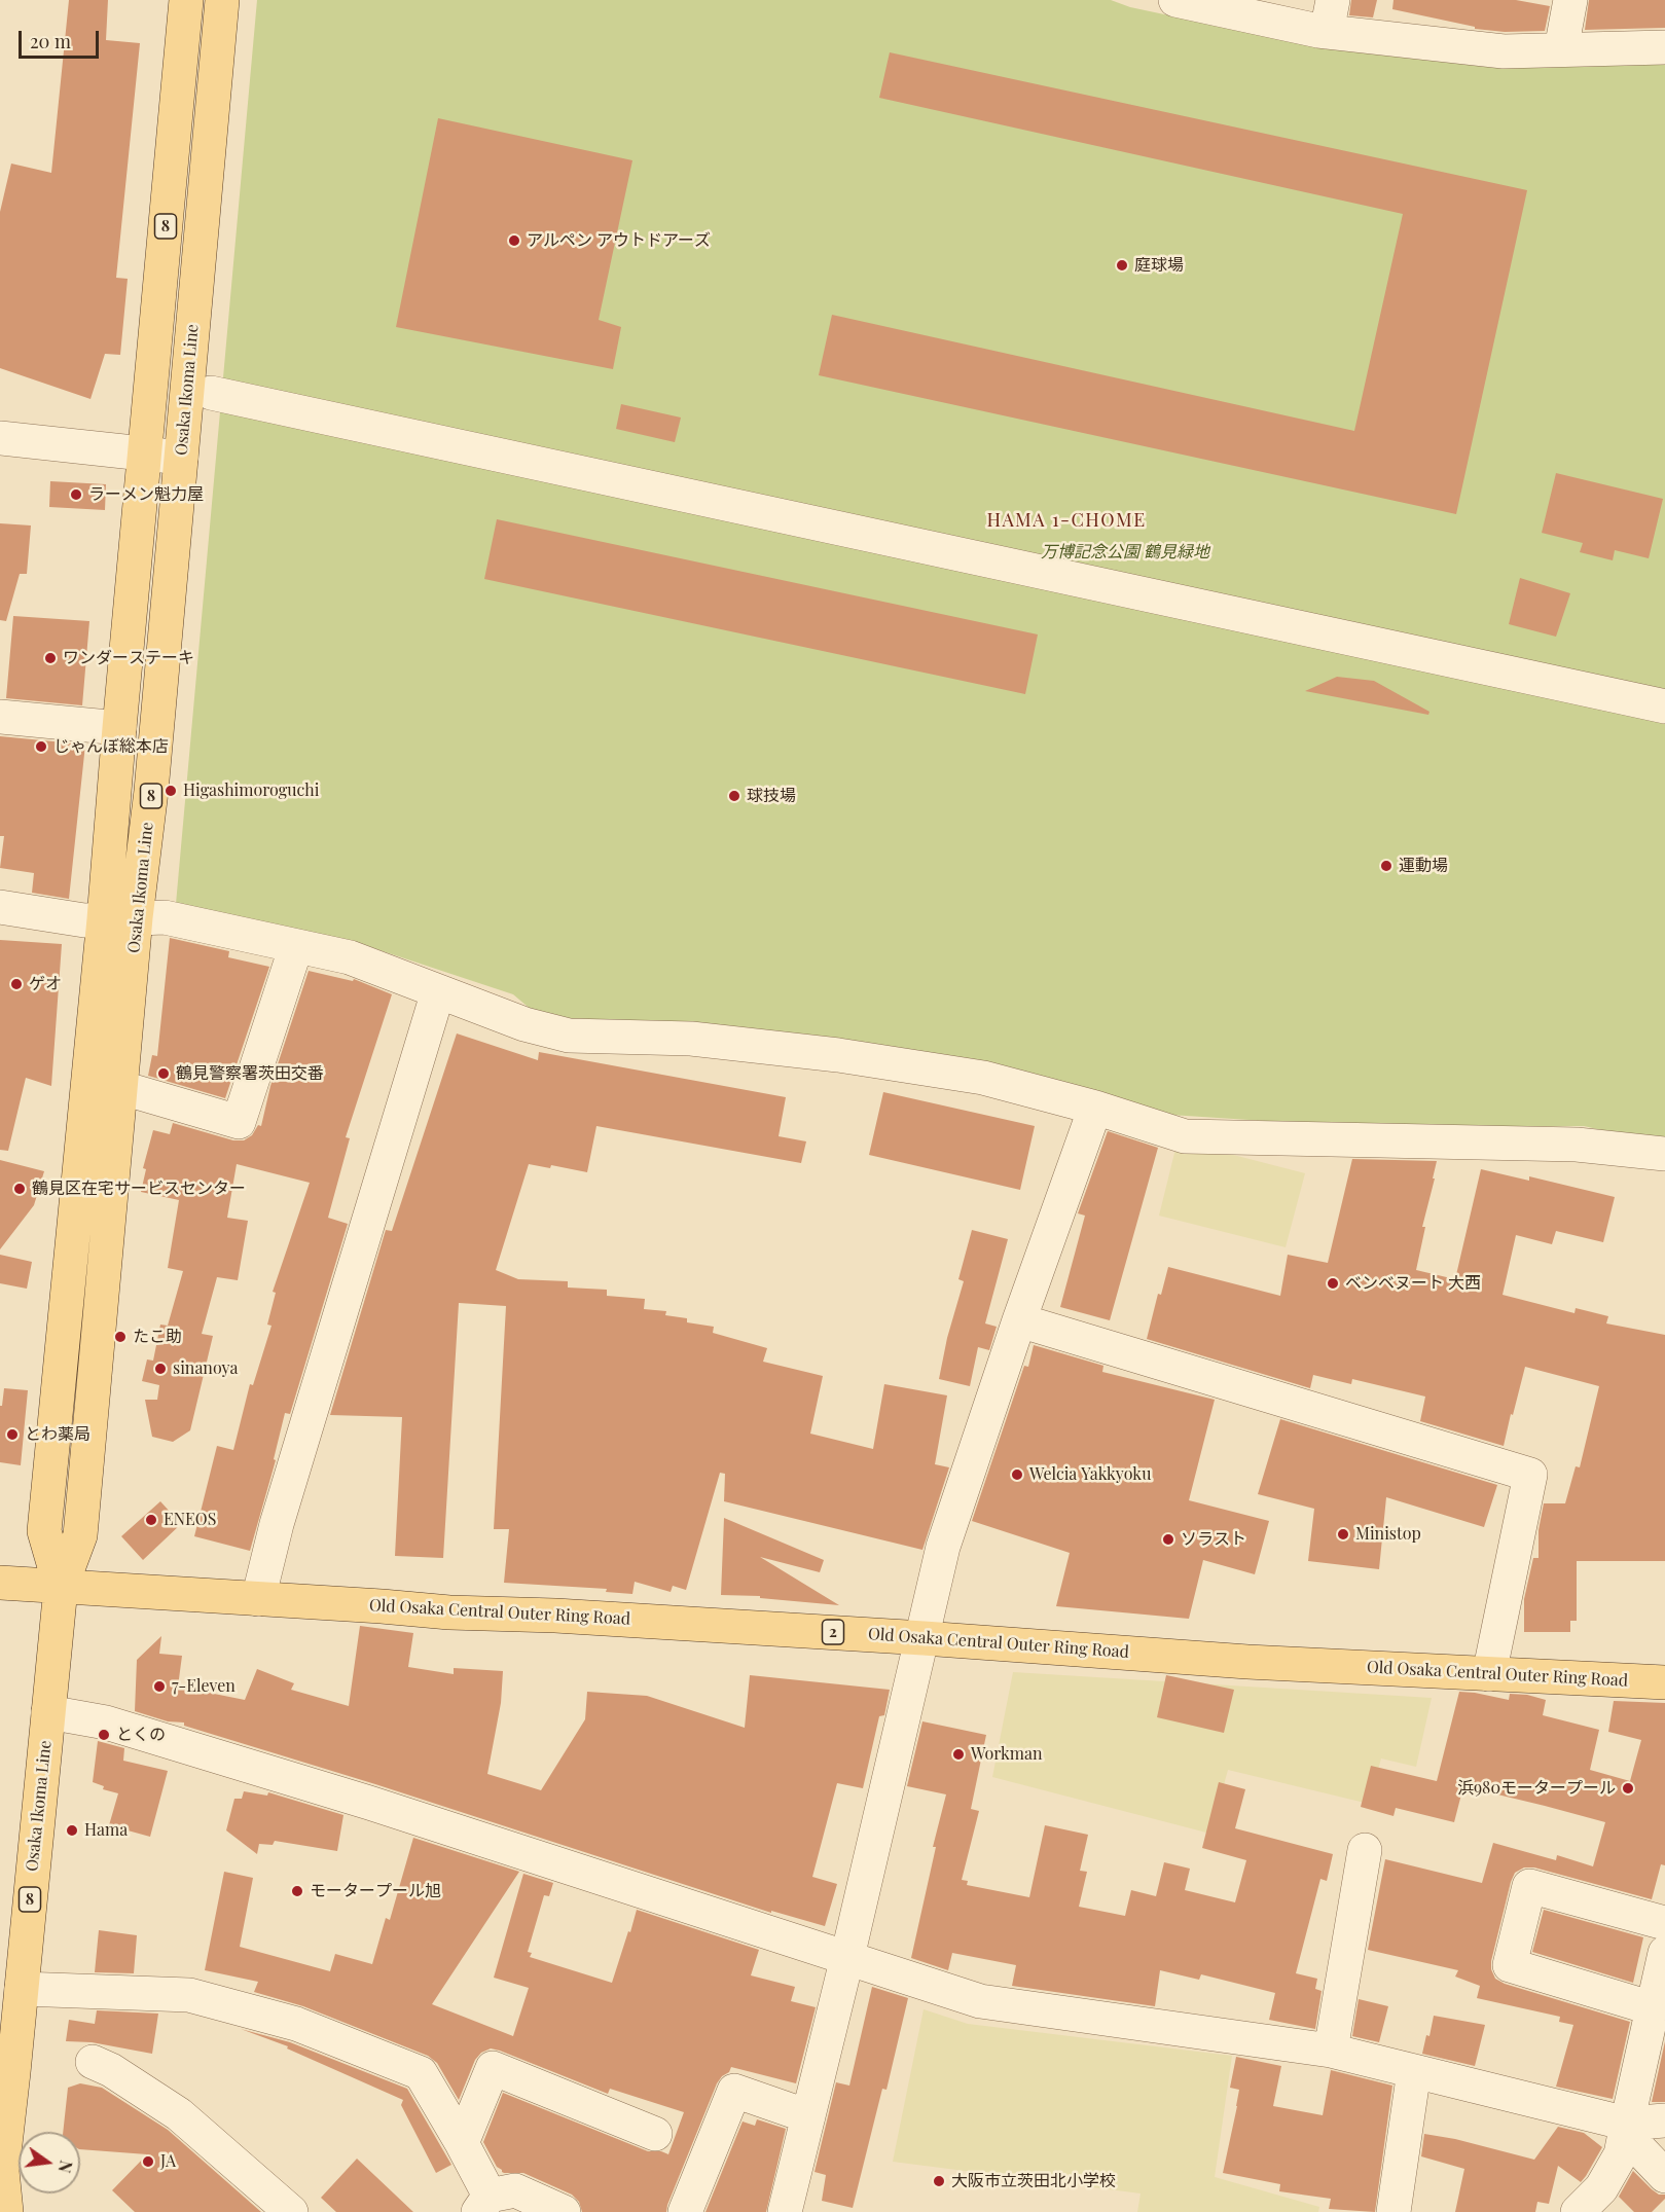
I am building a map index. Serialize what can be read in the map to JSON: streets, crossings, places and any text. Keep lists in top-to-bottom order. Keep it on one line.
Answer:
{"streets":{"main road":["8","Osaka Ikoma Line","Old Osaka Central Outer Ring Road","2"]},"crossings":[["Osaka Ikoma Line","Old Osaka Central Outer Ring Road"]],"districts":["HAMA 1-CHOME"],"parks":["万博記念公園 鶴見緑地"],"places":["アルペン アウトドアーズ","庭球場","ラーメン魁力屋","ワンダーステーキ","じゃんぼ総本店","Higashimoroguchi","球技場","運動場","ゲオ","鶴見警察署茨田交番","鶴見区在宅サービスセンター","ベンベヌート 大西","たこ助","sinanoya","とわ薬局","Welcia Yakkyoku","ENEOS","Ministop","ソラスト","7-Eleven","とくの","Workman","浜980モータープール","Hama","モータープール旭","JA","大阪市立茨田北小学校"],"scale_bar":"20 m","north":"right"}
